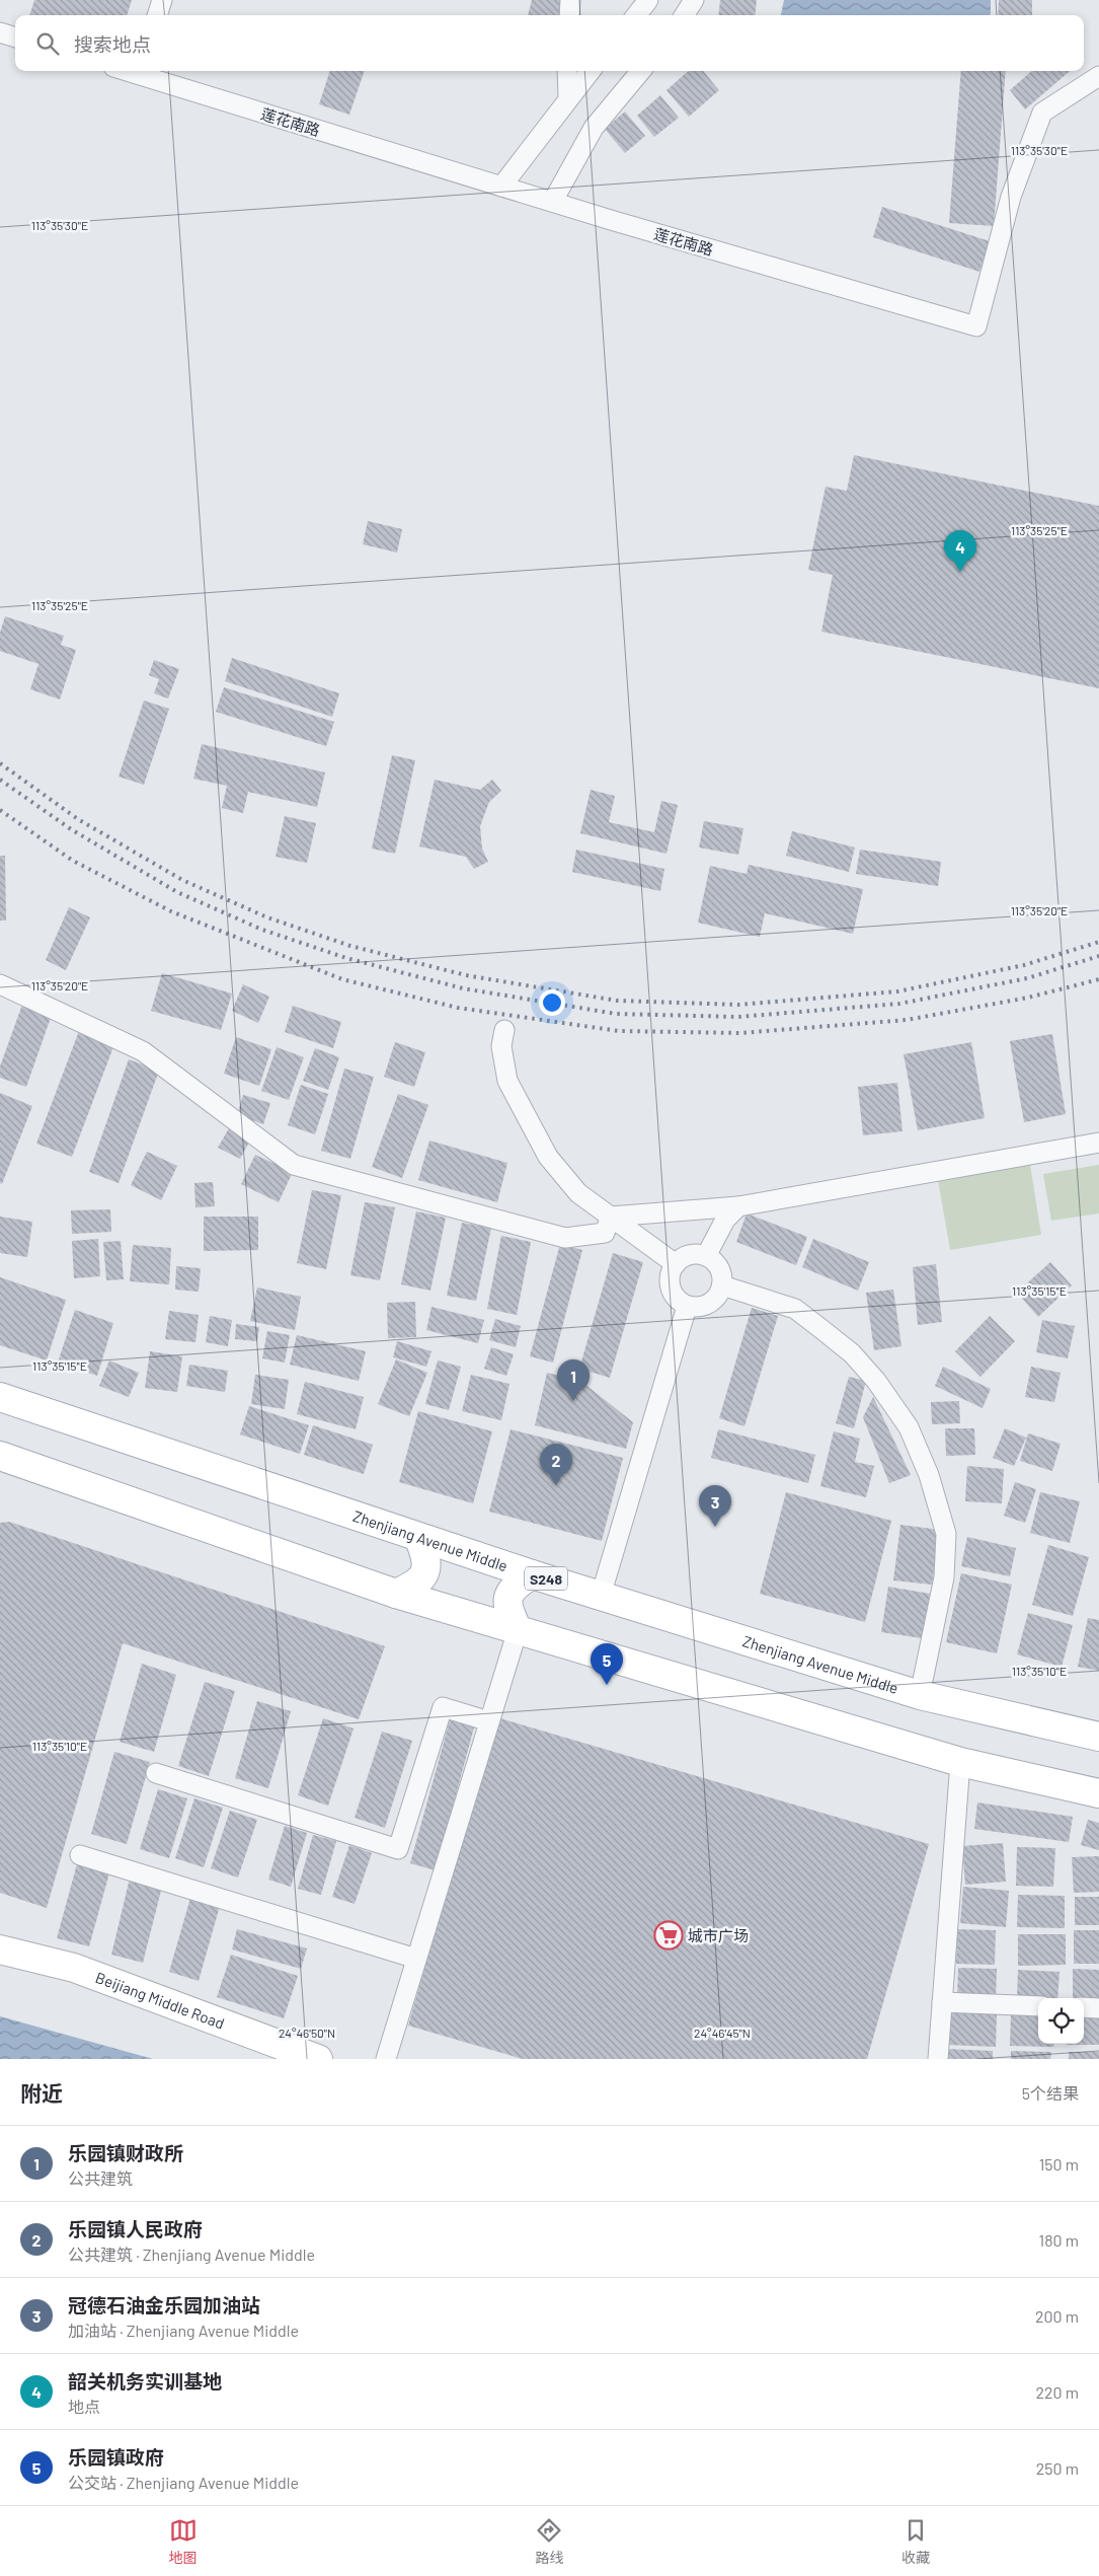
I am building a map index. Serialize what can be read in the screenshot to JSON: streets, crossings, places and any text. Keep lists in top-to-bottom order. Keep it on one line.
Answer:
{"streets":{"main road":["Zhenjiang Avenue Middle","S248","Beijiang Middle Road"],"street":["莲花南路"]},"places":{"supermarket":["城市广场"]},"page":{"search":"搜索地点","pins":["4","1","2","3","5"],"heading":["附近","5个结果"],"list":[{"mark":"1","name":"乐园镇财政所","note":"公共建筑","value":"150 m"},{"mark":"2","name":"乐园镇人民政府","note":"公共建筑 · Zhenjiang Avenue Middle","value":"180 m"},{"mark":"3","name":"冠德石油金乐园加油站","note":"加油站 · Zhenjiang Avenue Middle","value":"200 m"},{"mark":"4","name":"韶关机务实训基地","note":"地点","value":"220 m"},{"mark":"5","name":"乐园镇政府","note":"公交站 · Zhenjiang Avenue Middle","value":"250 m"}],"nav":["地图","路线","收藏"]},"coordinates":["113°35'30\"E","113°35'25\"E","113°35'20\"E","113°35'15\"E","113°35'10\"E","24°46'50\"N","24°46'45\"N"]}
